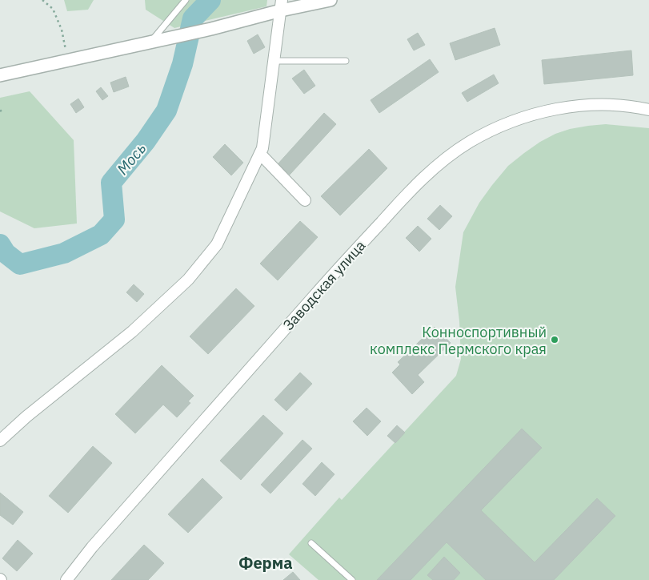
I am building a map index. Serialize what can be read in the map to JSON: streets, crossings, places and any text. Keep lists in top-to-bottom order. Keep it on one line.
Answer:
{"streets":{"street":["Заводская улица"]},"districts":["Ферма"],"water":["Мось"],"places":["Конноспортивный комплекс Пермского края"]}
